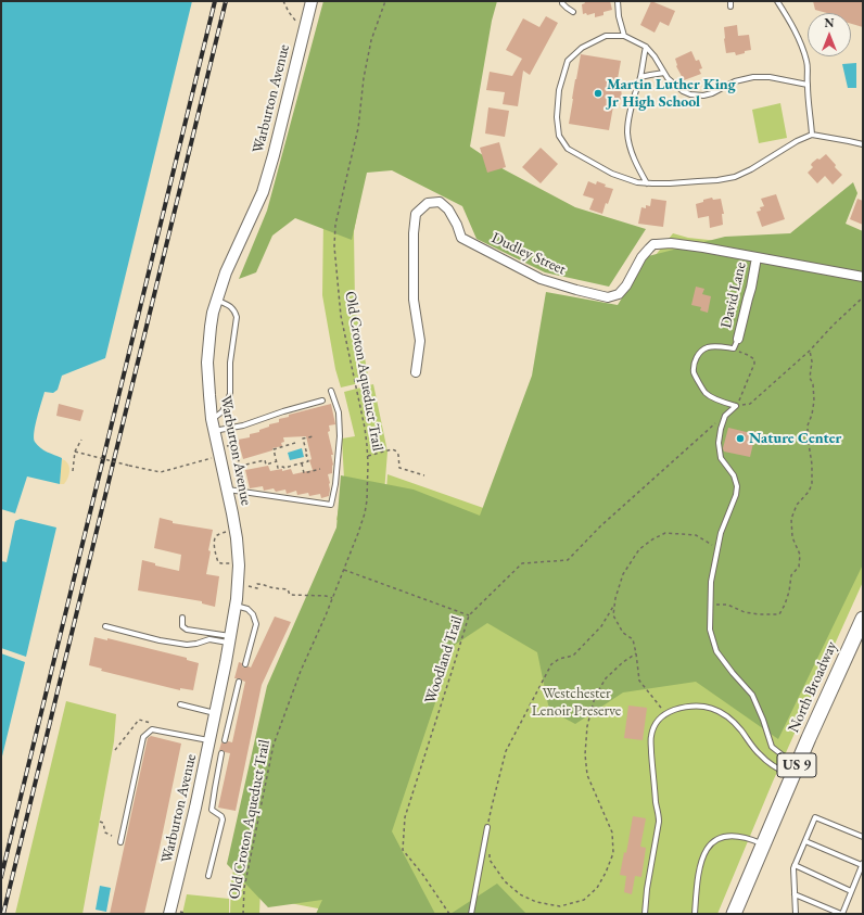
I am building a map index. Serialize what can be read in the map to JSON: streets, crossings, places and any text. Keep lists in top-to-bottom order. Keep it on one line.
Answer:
{"streets":{"main road":["North Broadway","US 9"],"street":["Warburton Avenue","Dudley Street","David Lane"],"path":["Old Croton Aqueduct Trail","Woodland Trail"]},"crossings":[["Dudley Street","David Lane"]],"parks":["Westchester Lenoir Preserve"],"places":["Martin Luther King Jr High School","Nature Center"],"north":"top"}
